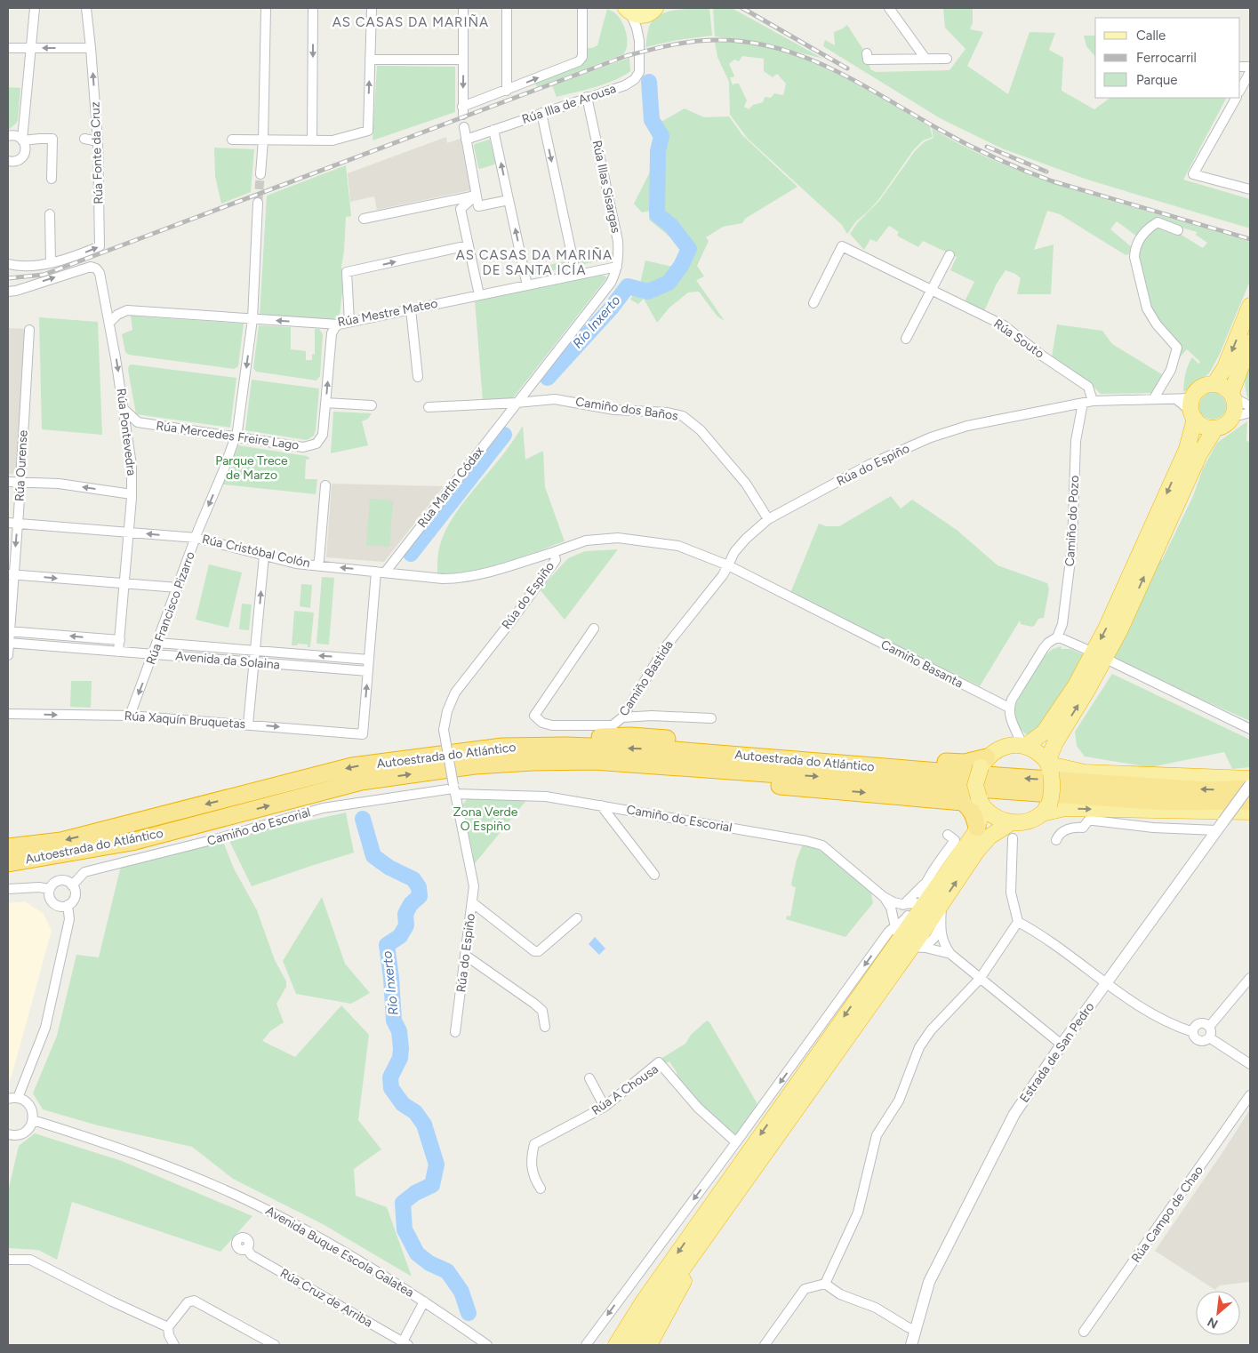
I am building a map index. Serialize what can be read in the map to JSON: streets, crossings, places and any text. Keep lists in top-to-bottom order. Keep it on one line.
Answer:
{"streets":{"highway":["Autoestrada do Atlántico"],"street":["Rúa Illa de Arousa","Rúa Fonte da Cruz","Rúa Illas Sisargas","Rúa Mestre Mateo","Rúa Souto","Camiño dos Baños","Rúa Pontevedra","Rúa Mercedes Freire Lago","Rúa do Espiño","Rúa Ourense","Rúa Martín Códax","Camiño do Pozo","Rúa Cristóbal Colón","Rúa Francisco Pizarro","Avenida da Solaina","Camiño Basanta","Camiño Bastida","Rúa Xaquín Bruquetas","Camiño do Escorial","Estrada de San Pedro","Rúa A Chousa","Rúa Campo de Chao","Avenida Buque Escola Galatea","Rúa Cruz de Arriba"]},"crossings":[["Rúa Illa de Arousa","Rúa Illas Sisargas"],["Rúa Illas Sisargas","Rúa Mestre Mateo"],["Rúa Illas Sisargas","Camiño dos Baños"],["Rúa Illas Sisargas","Rúa Martín Códax"],["Rúa Mestre Mateo","Rúa Pontevedra"],["Rúa Mestre Mateo","Rúa Francisco Pizarro"],["Camiño dos Baños","Rúa do Espiño"],["Camiño dos Baños","Rúa Martín Códax"],["Rúa Pontevedra","Rúa Cristóbal Colón"],["Rúa Pontevedra","Avenida da Solaina"],["Rúa Mercedes Freire Lago","Rúa Francisco Pizarro"],["Rúa do Espiño","Camiño do Pozo"],["Rúa do Espiño","Rúa Cristóbal Colón"],["Rúa do Espiño","Camiño Basanta"],["Rúa do Espiño","Camiño Bastida"],["Rúa do Espiño","Camiño do Escorial"],["Rúa Ourense","Rúa Cristóbal Colón"],["Rúa Ourense","Avenida da Solaina"],["Rúa Martín Códax","Rúa Cristóbal Colón"],["Rúa Cristóbal Colón","Rúa Francisco Pizarro"],["Rúa Francisco Pizarro","Avenida da Solaina"],["Rúa Francisco Pizarro","Rúa Xaquín Bruquetas"],["Avenida da Solaina","Rúa Xaquín Bruquetas"],["Camiño Basanta","Camiño Bastida"]],"one_way":["Rúa Francisco Pizarro","Rúa Xaquín Bruquetas"],"districts":["AS CASAS DA MARIÑA","AS CASAS DA MARIÑA DE SANTA ICÍA"],"water":["Río Inxerto"],"parks":["Parque Trece de Marzo","Zona Verde O Espiño"],"legend":["Calle","Ferrocarril","Parque"],"north":"bottom left"}
